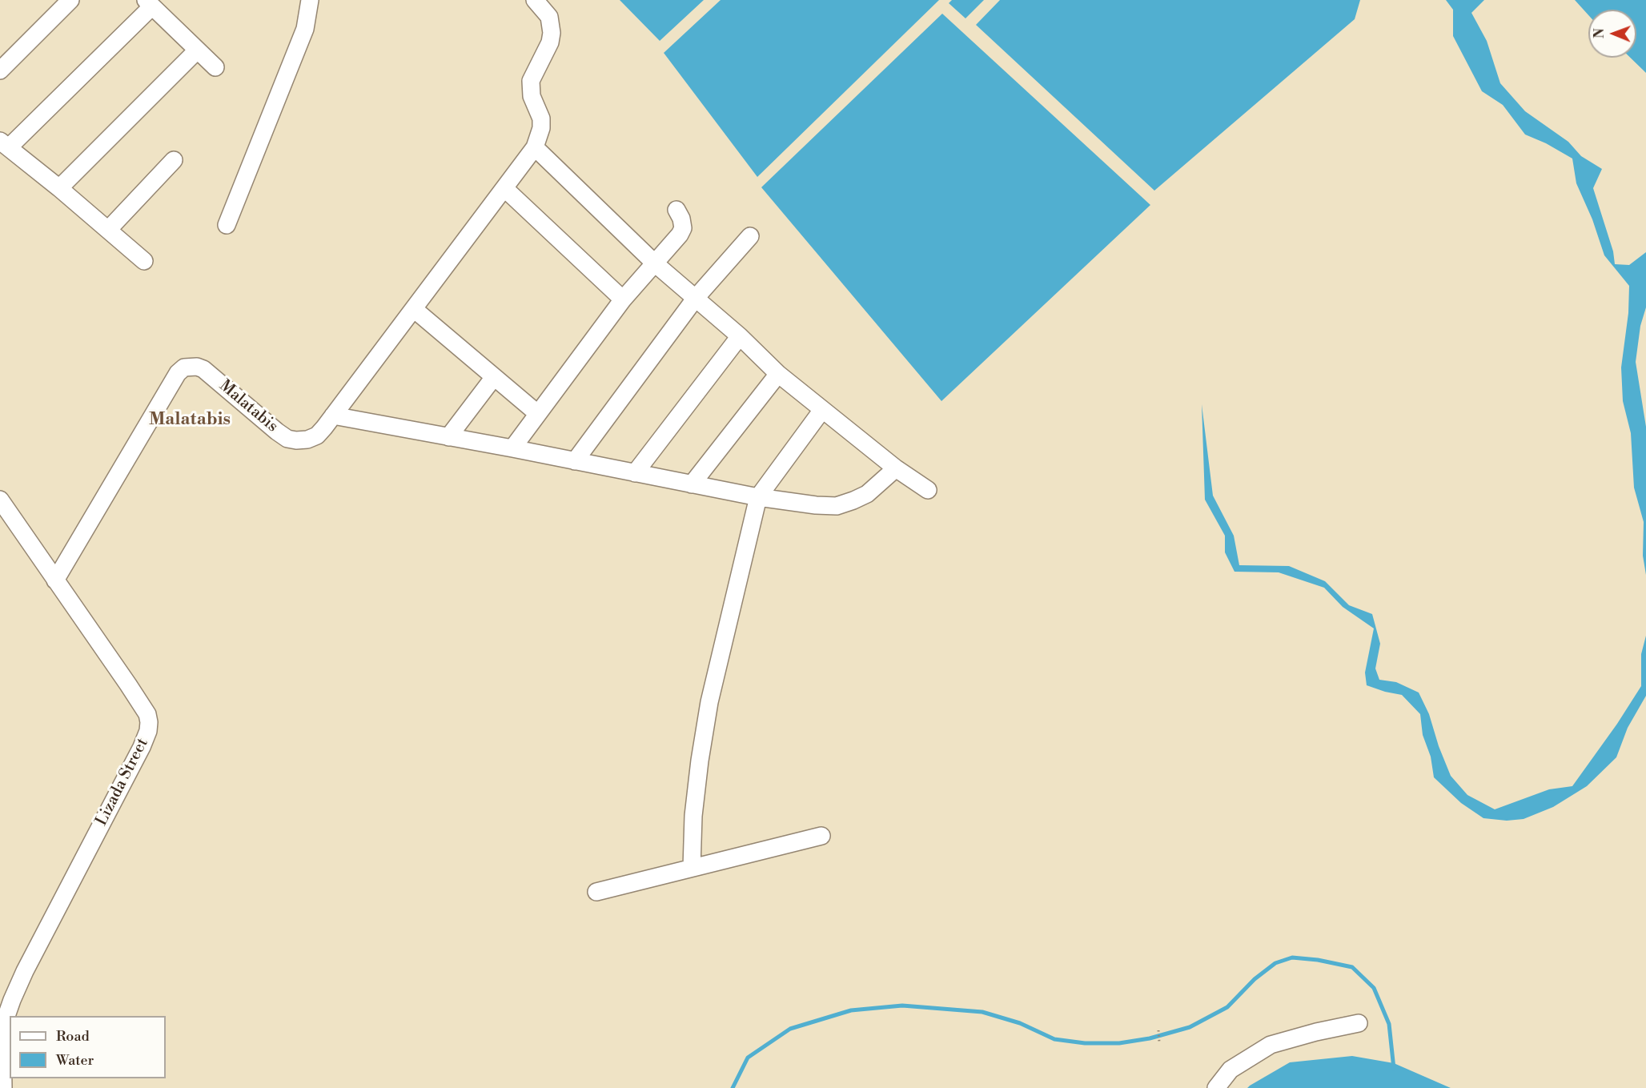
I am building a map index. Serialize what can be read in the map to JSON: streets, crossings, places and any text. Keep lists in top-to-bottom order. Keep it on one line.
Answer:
{"streets":{"street":["Malatabis","Lizada Street"]},"crossings":[["Malatabis","Lizada Street"]],"districts":["Malatabis"],"legend":["Road","Water"],"north":"left"}
